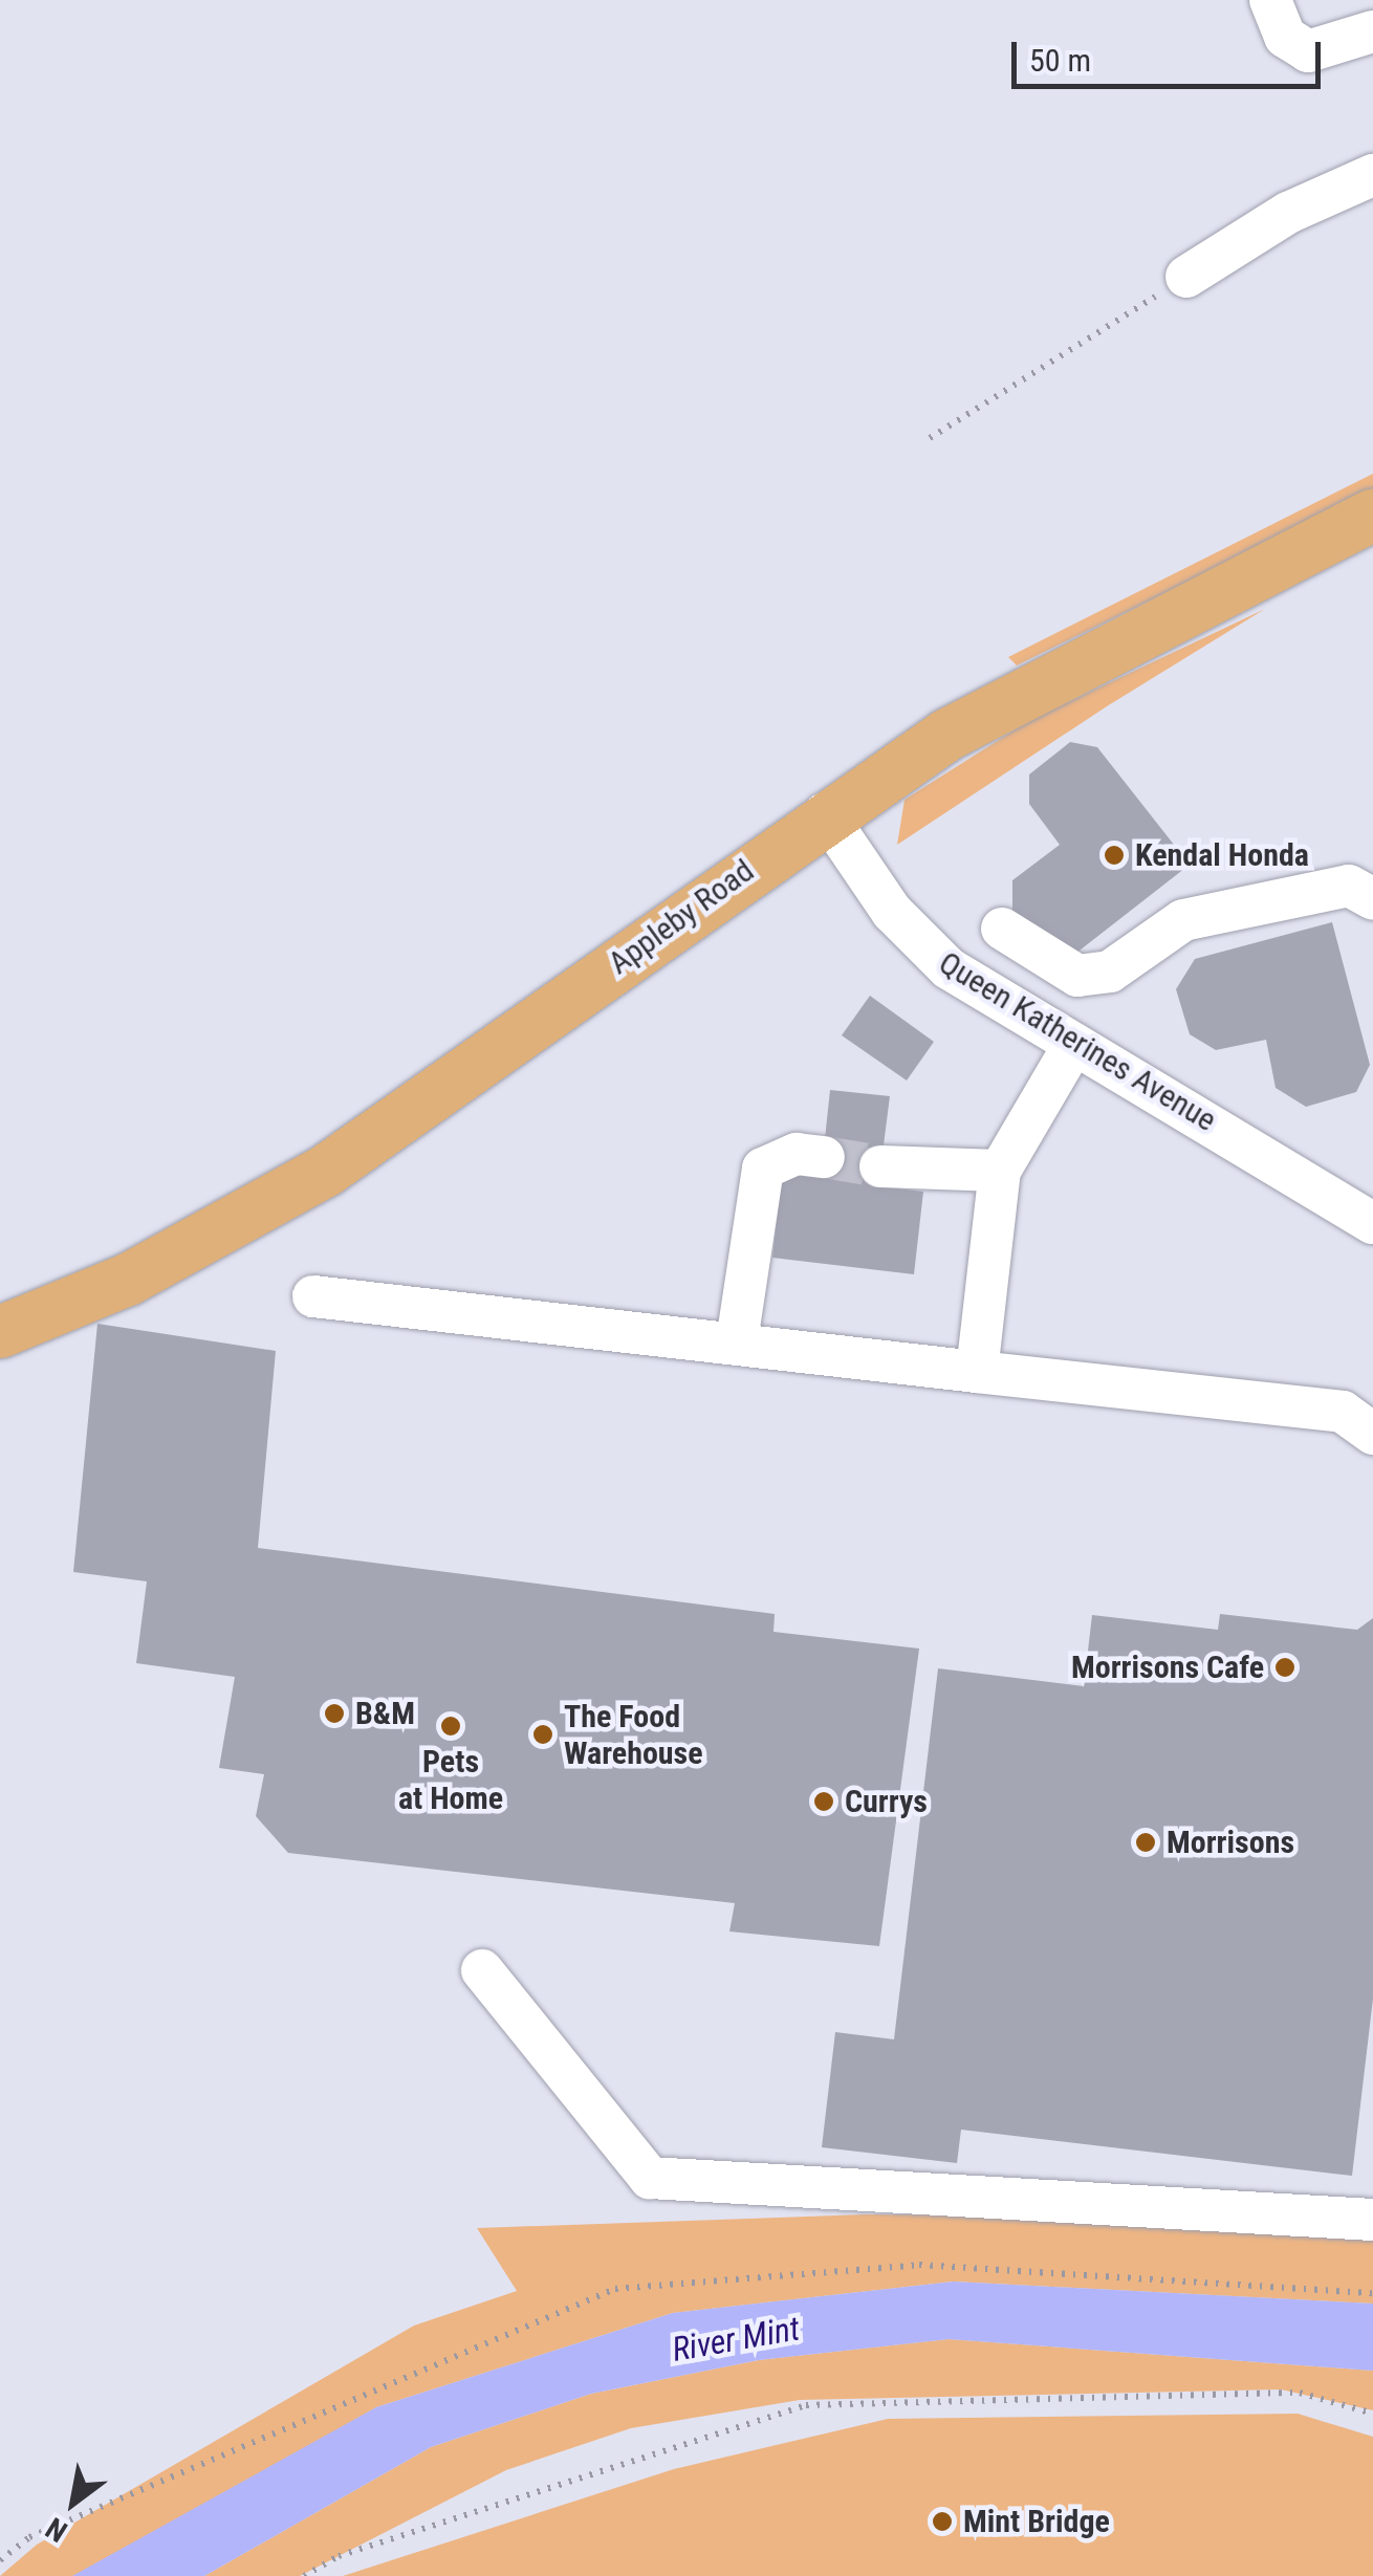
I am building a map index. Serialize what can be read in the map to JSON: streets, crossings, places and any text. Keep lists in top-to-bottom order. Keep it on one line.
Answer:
{"streets":{"main road":["Appleby Road"],"street":["Queen Katherines Avenue"]},"crossings":[["Appleby Road","Queen Katherines Avenue"]],"water":["River Mint"],"places":["Kendal Honda","Morrisons Cafe","B&M","Pets at Home","The Food Warehouse","Currys","Morrisons","Mint Bridge"],"scale_bar":"50 m","north":"bottom left"}
